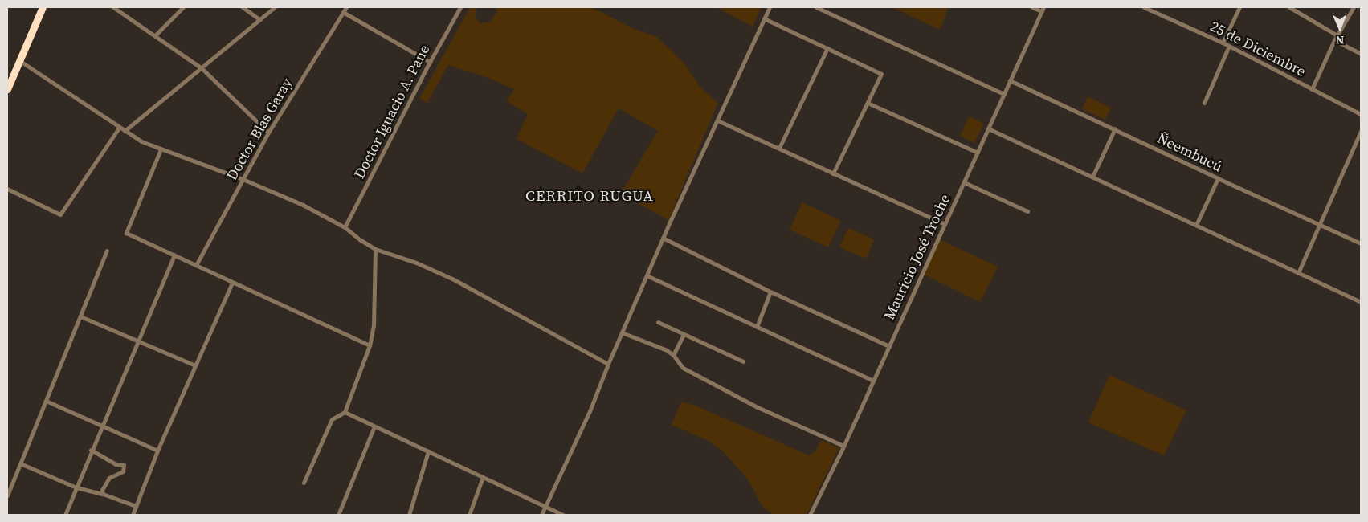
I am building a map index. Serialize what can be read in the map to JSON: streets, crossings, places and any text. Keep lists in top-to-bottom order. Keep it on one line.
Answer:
{"streets":{"street":["25 de Diciembre","Doctor Ignacio A. Pane","Doctor Blas Garay","Ñeembucú","Mauricio José Troche"]},"crossings":[["Ñeembucú","Mauricio José Troche"]],"districts":["CERRITO RUGUA"],"north":"bottom"}
